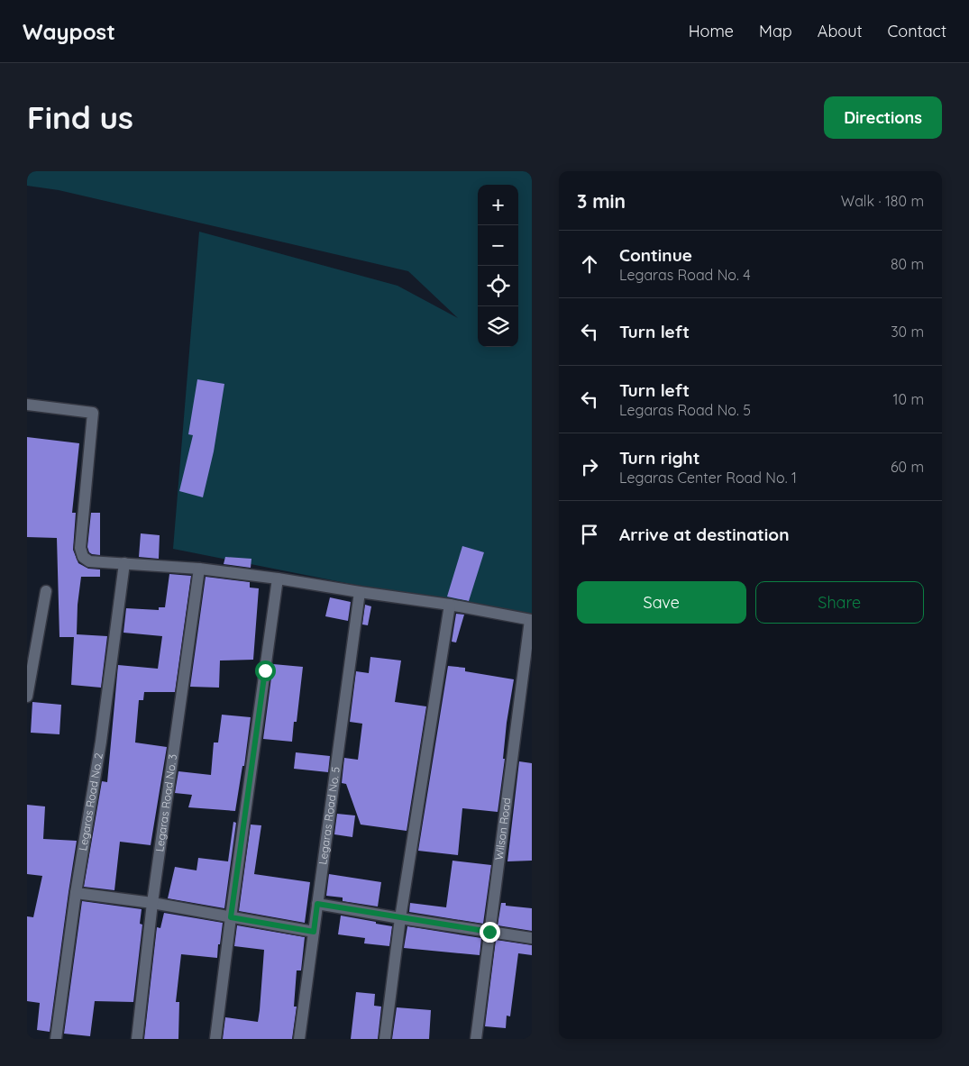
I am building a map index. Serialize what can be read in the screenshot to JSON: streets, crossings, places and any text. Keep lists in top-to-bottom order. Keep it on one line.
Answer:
{"streets":{"street":["Legaras Road No. 2","Legaras Road No. 3","Legaras Road No. 5","Wilson Road"]},"page":{"header":"Waypost","nav":["Home","Map","About","Contact"],"buttons":["Directions",["Save","Share"]],"title":"Find us","heading":["3 min","Walk · 180 m"],"map_buttons":["+","−"],"list":[["Continue","Legaras Road No. 4","80 m"],["Turn left","30 m"],["Turn left","Legaras Road No. 5","10 m"],["Turn right","Legaras Center Road No. 1","60 m"],"Arrive at destination"]}}
